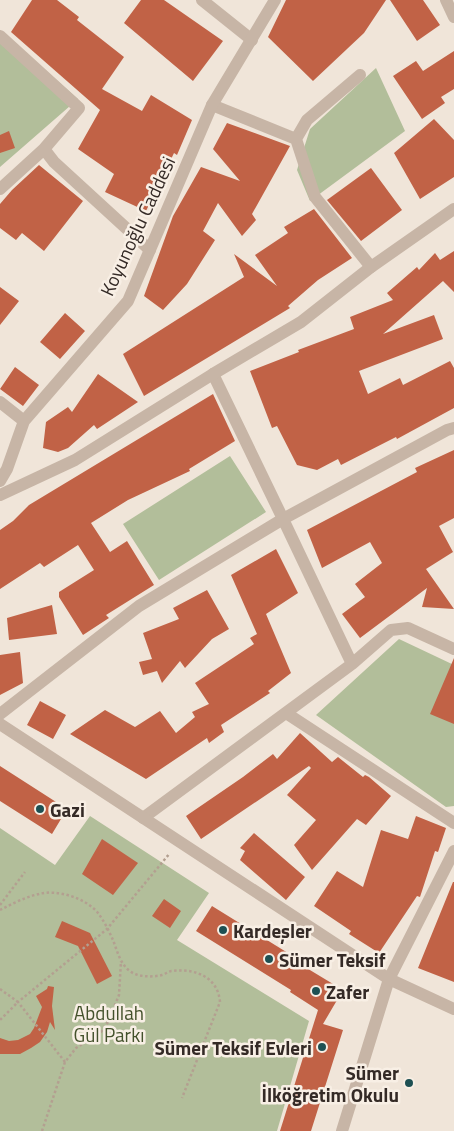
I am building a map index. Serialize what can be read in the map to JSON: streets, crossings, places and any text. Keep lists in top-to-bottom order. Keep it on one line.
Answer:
{"streets":{"street":["Koyunoğlu Caddesi"]},"parks":["Abdullah Gül Parkı"],"places":["Gazi","Kardeşler","Sümer Teksif","Zafer","Sümer Teksif Evleri","Sümer İlköğretim Okulu"]}
